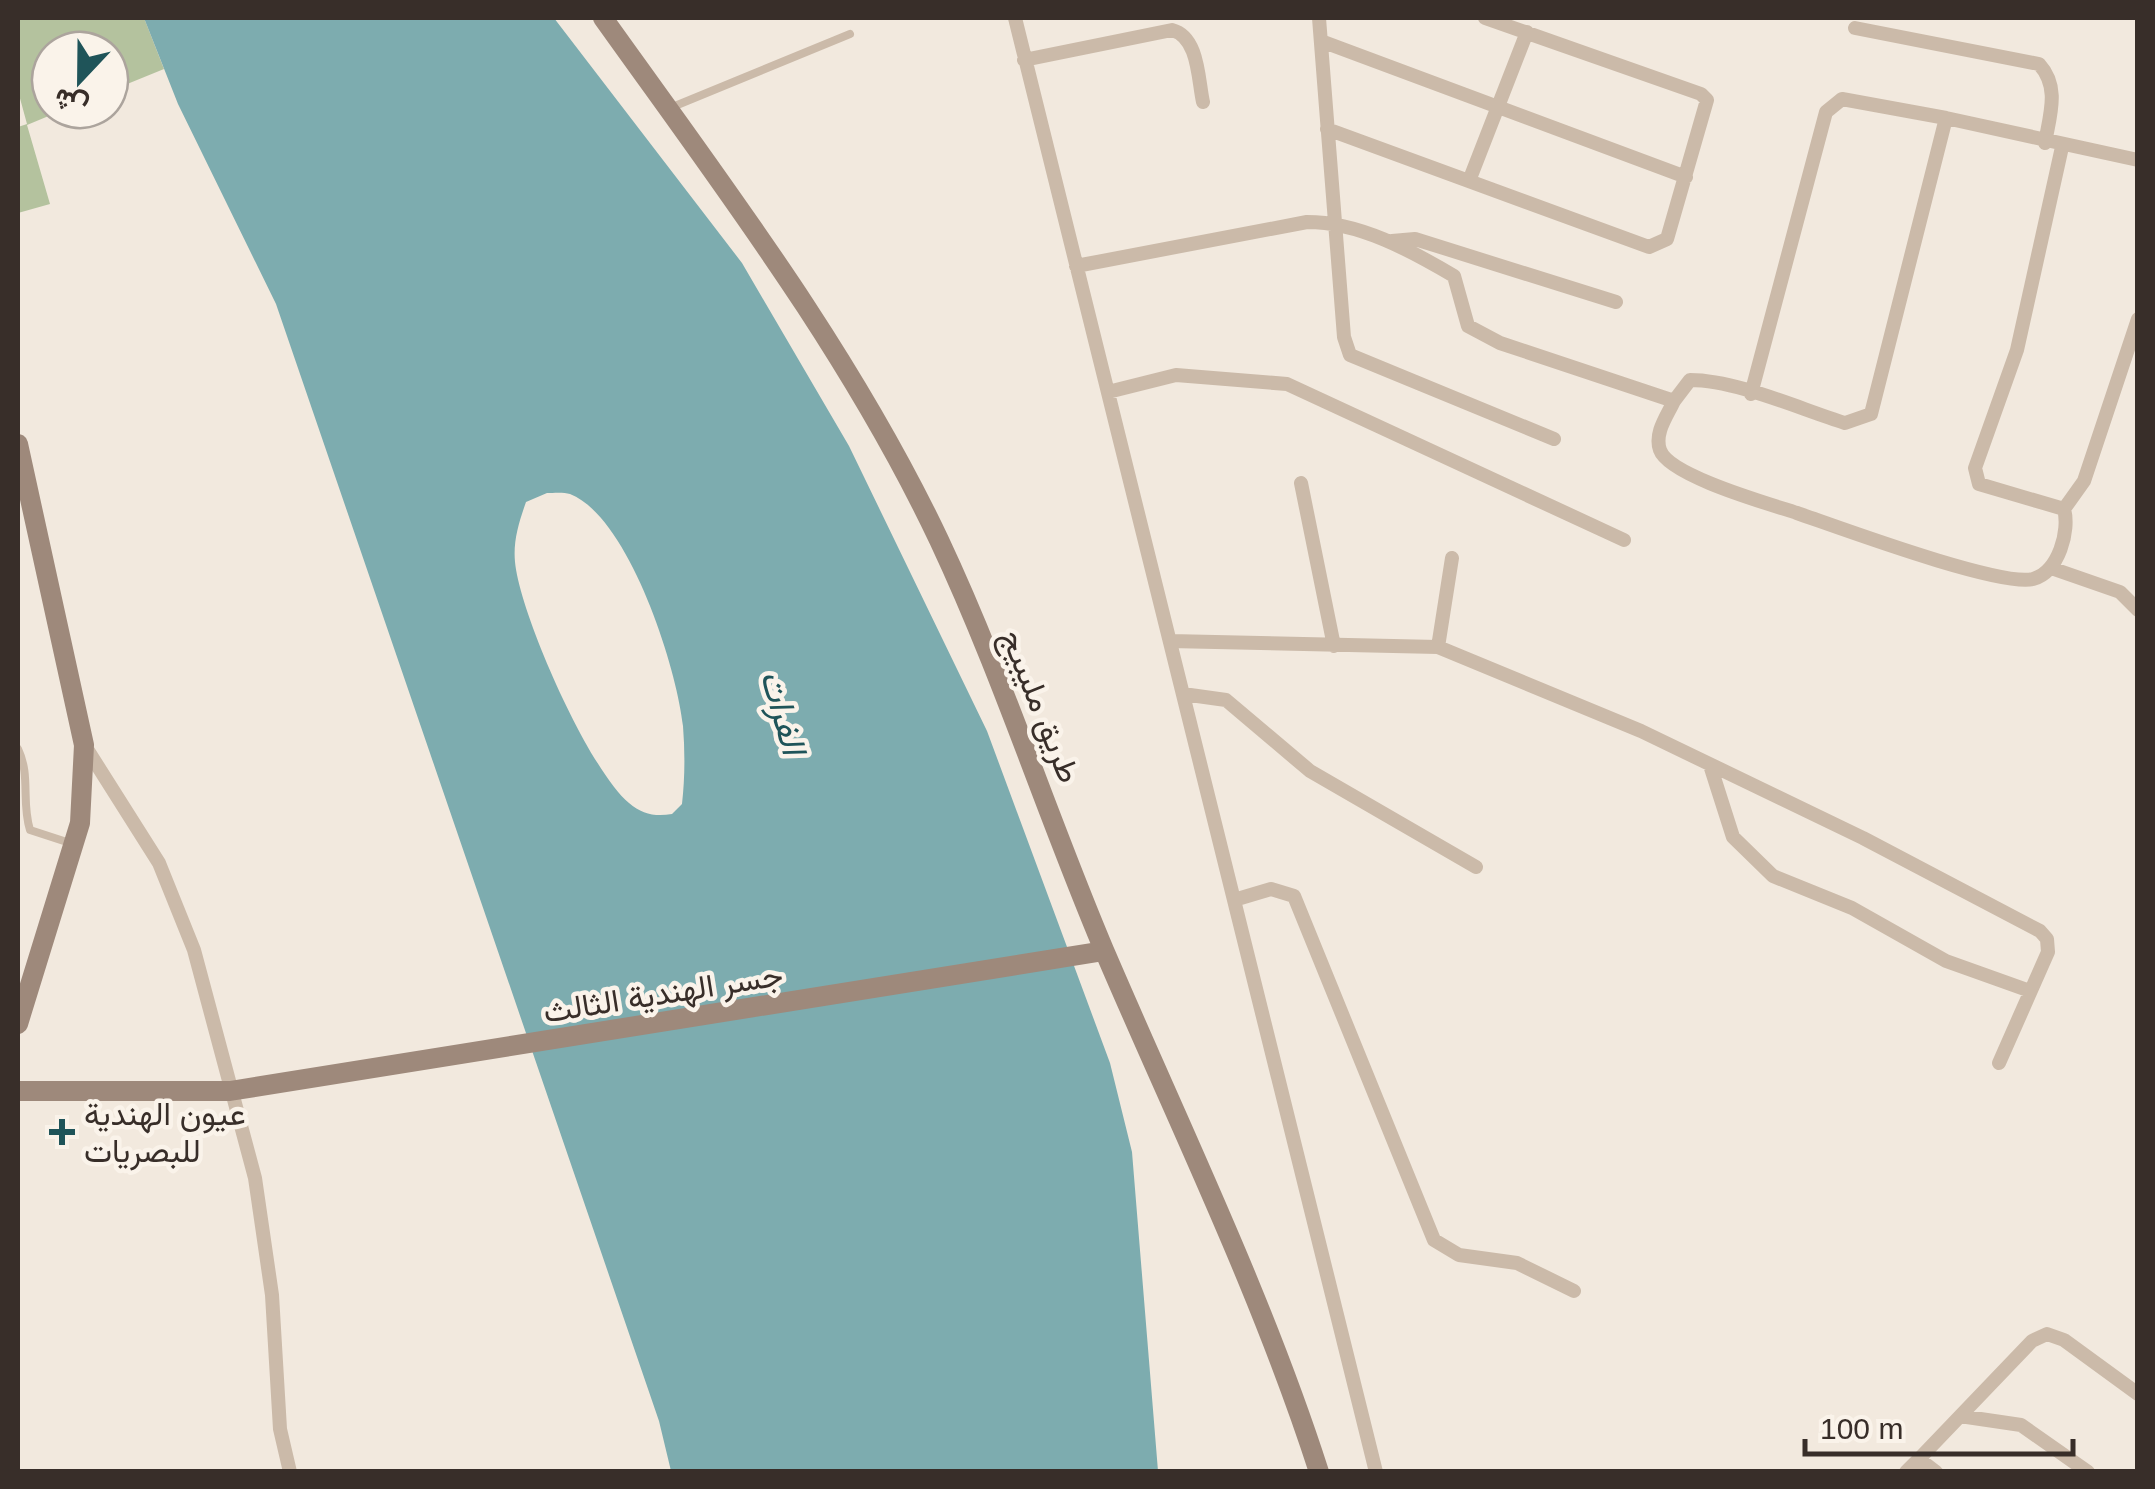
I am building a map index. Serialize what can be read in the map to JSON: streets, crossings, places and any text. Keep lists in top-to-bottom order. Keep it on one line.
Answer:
{"streets":{"street":["طريق مليبيج","جسر الهندية الثالث"]},"crossings":[["طريق مليبيج","جسر الهندية الثالث"]],"water":["الفرات"],"places":{"health":["عيون الهندية للبصريات"]},"scale_bar":"100 m","north":"bottom"}
